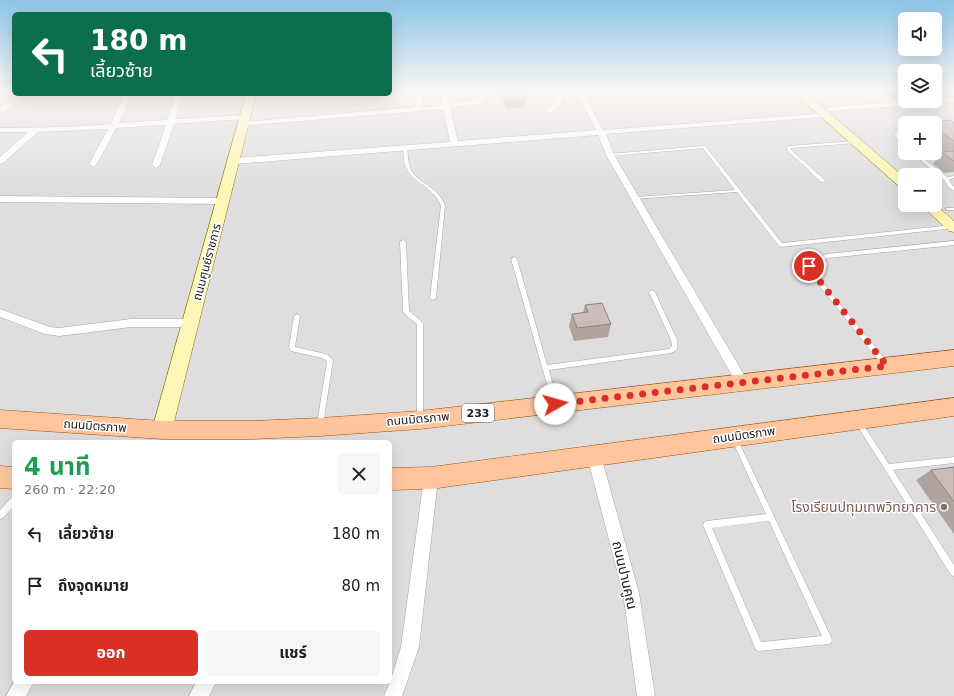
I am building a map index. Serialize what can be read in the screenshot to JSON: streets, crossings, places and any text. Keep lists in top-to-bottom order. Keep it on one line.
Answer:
{"streets":{"main road":["233","ถนนมิตรภาพ"],"street":["ถนนศูนย์ราชการ","ถนนปานคูณ"]},"crossings":[["ถนนศูนย์ราชการ","ถนนมิตรภาพ"],["ถนนมิตรภาพ","ถนนปานคูณ"]],"places":["โรงเรียนปทุมเทพวิทยาคาร"],"page":{"map_buttons":["+","−"],"turn":["180 m","เลี้ยวซ้าย"],"heading":["4 นาที","260 m · 22:20"],"list":[{"name":"เลี้ยวซ้าย","value":"180 m"},{"name":"ถึงจุดหมาย","value":"80 m"}],"buttons":["ออก","แชร์"]}}
